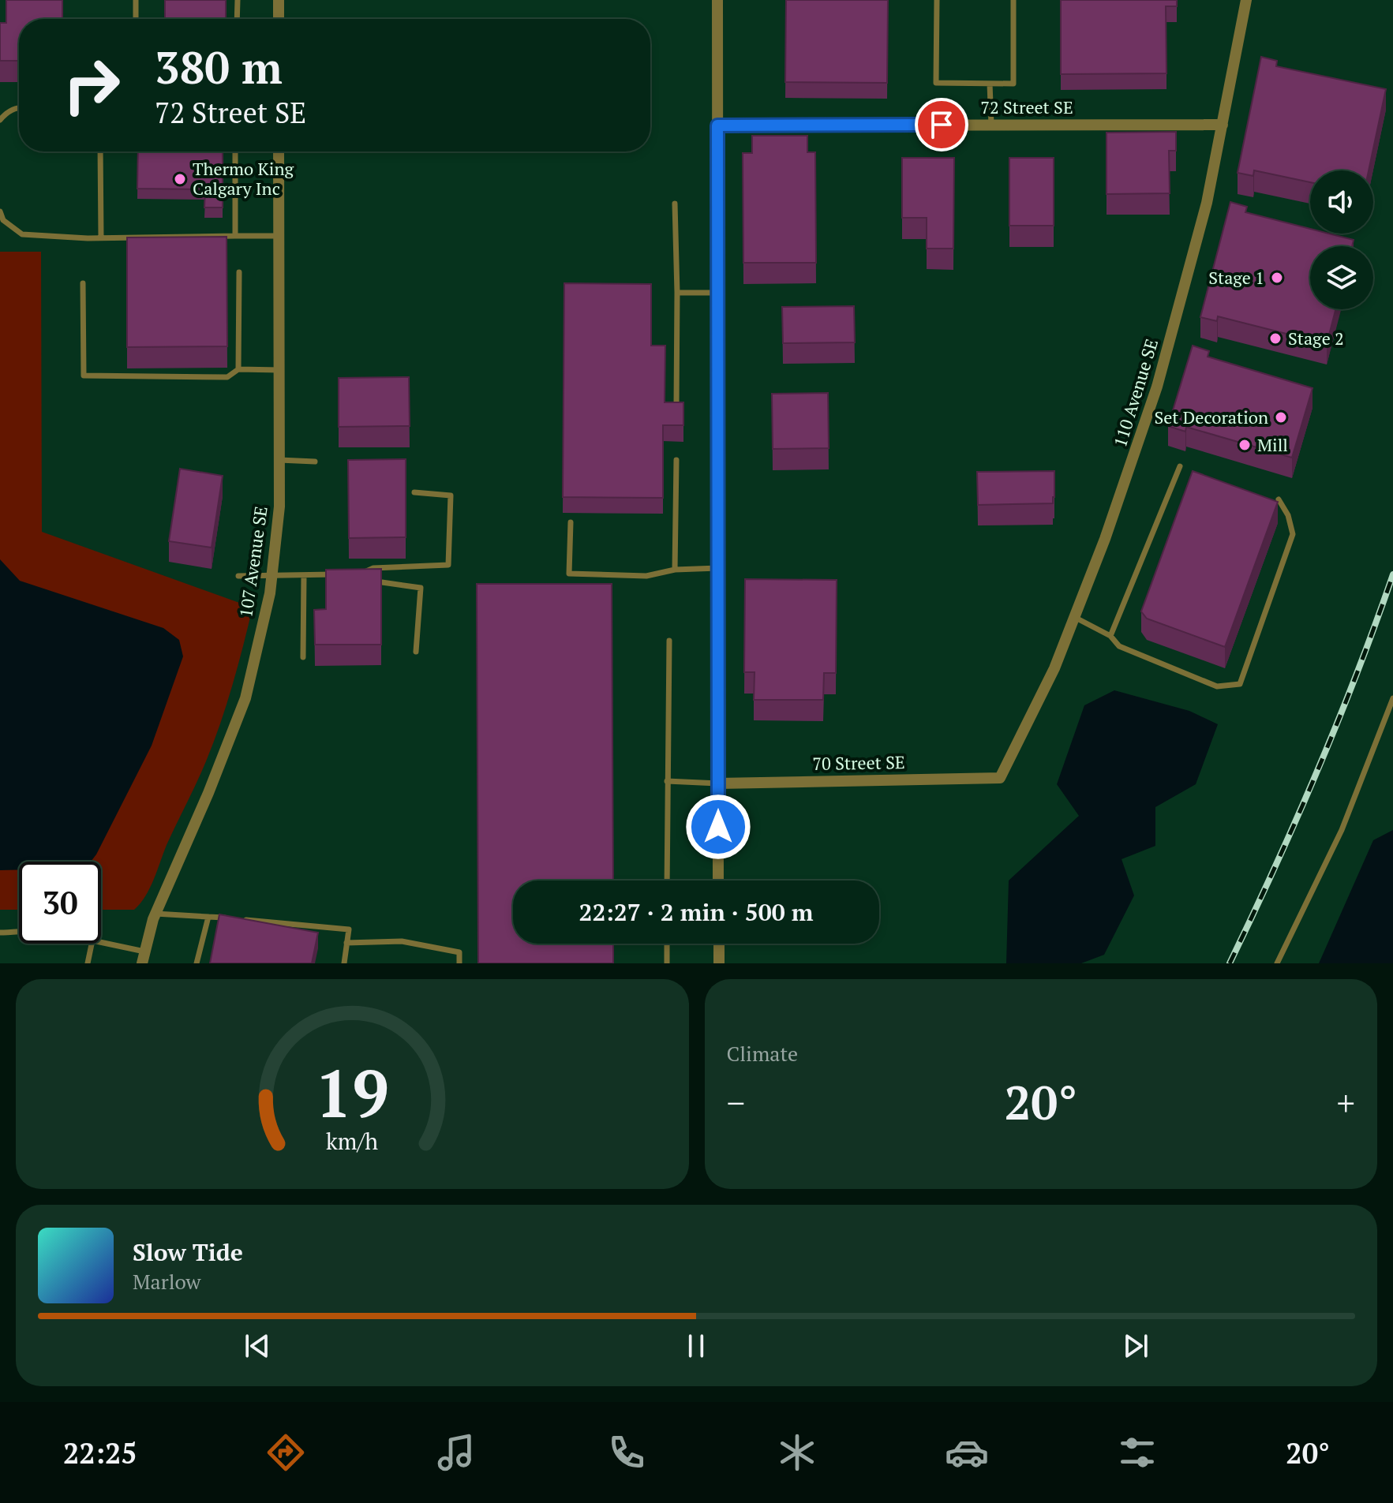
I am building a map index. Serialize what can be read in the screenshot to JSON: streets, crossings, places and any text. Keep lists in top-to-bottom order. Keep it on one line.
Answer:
{"streets":{"street":["72 Street SE","110 Avenue SE","107 Avenue SE","70 Street SE"]},"crossings":[["72 Street SE","110 Avenue SE"],["110 Avenue SE","70 Street SE"]],"places":["Thermo King Calgary Inc","Stage 1","Stage 2","Set Decoration","Mill"],"page":{"turn":["380 m","72 Street SE"],"limit":"30","trip":"22:27 · 2 min · 500 m","tile":"Climate","heat":["−","20°","+"],"song":["Slow Tide","Marlow"],"tabs":["22:25","20°"],"gauge":["19","km/h"]}}
